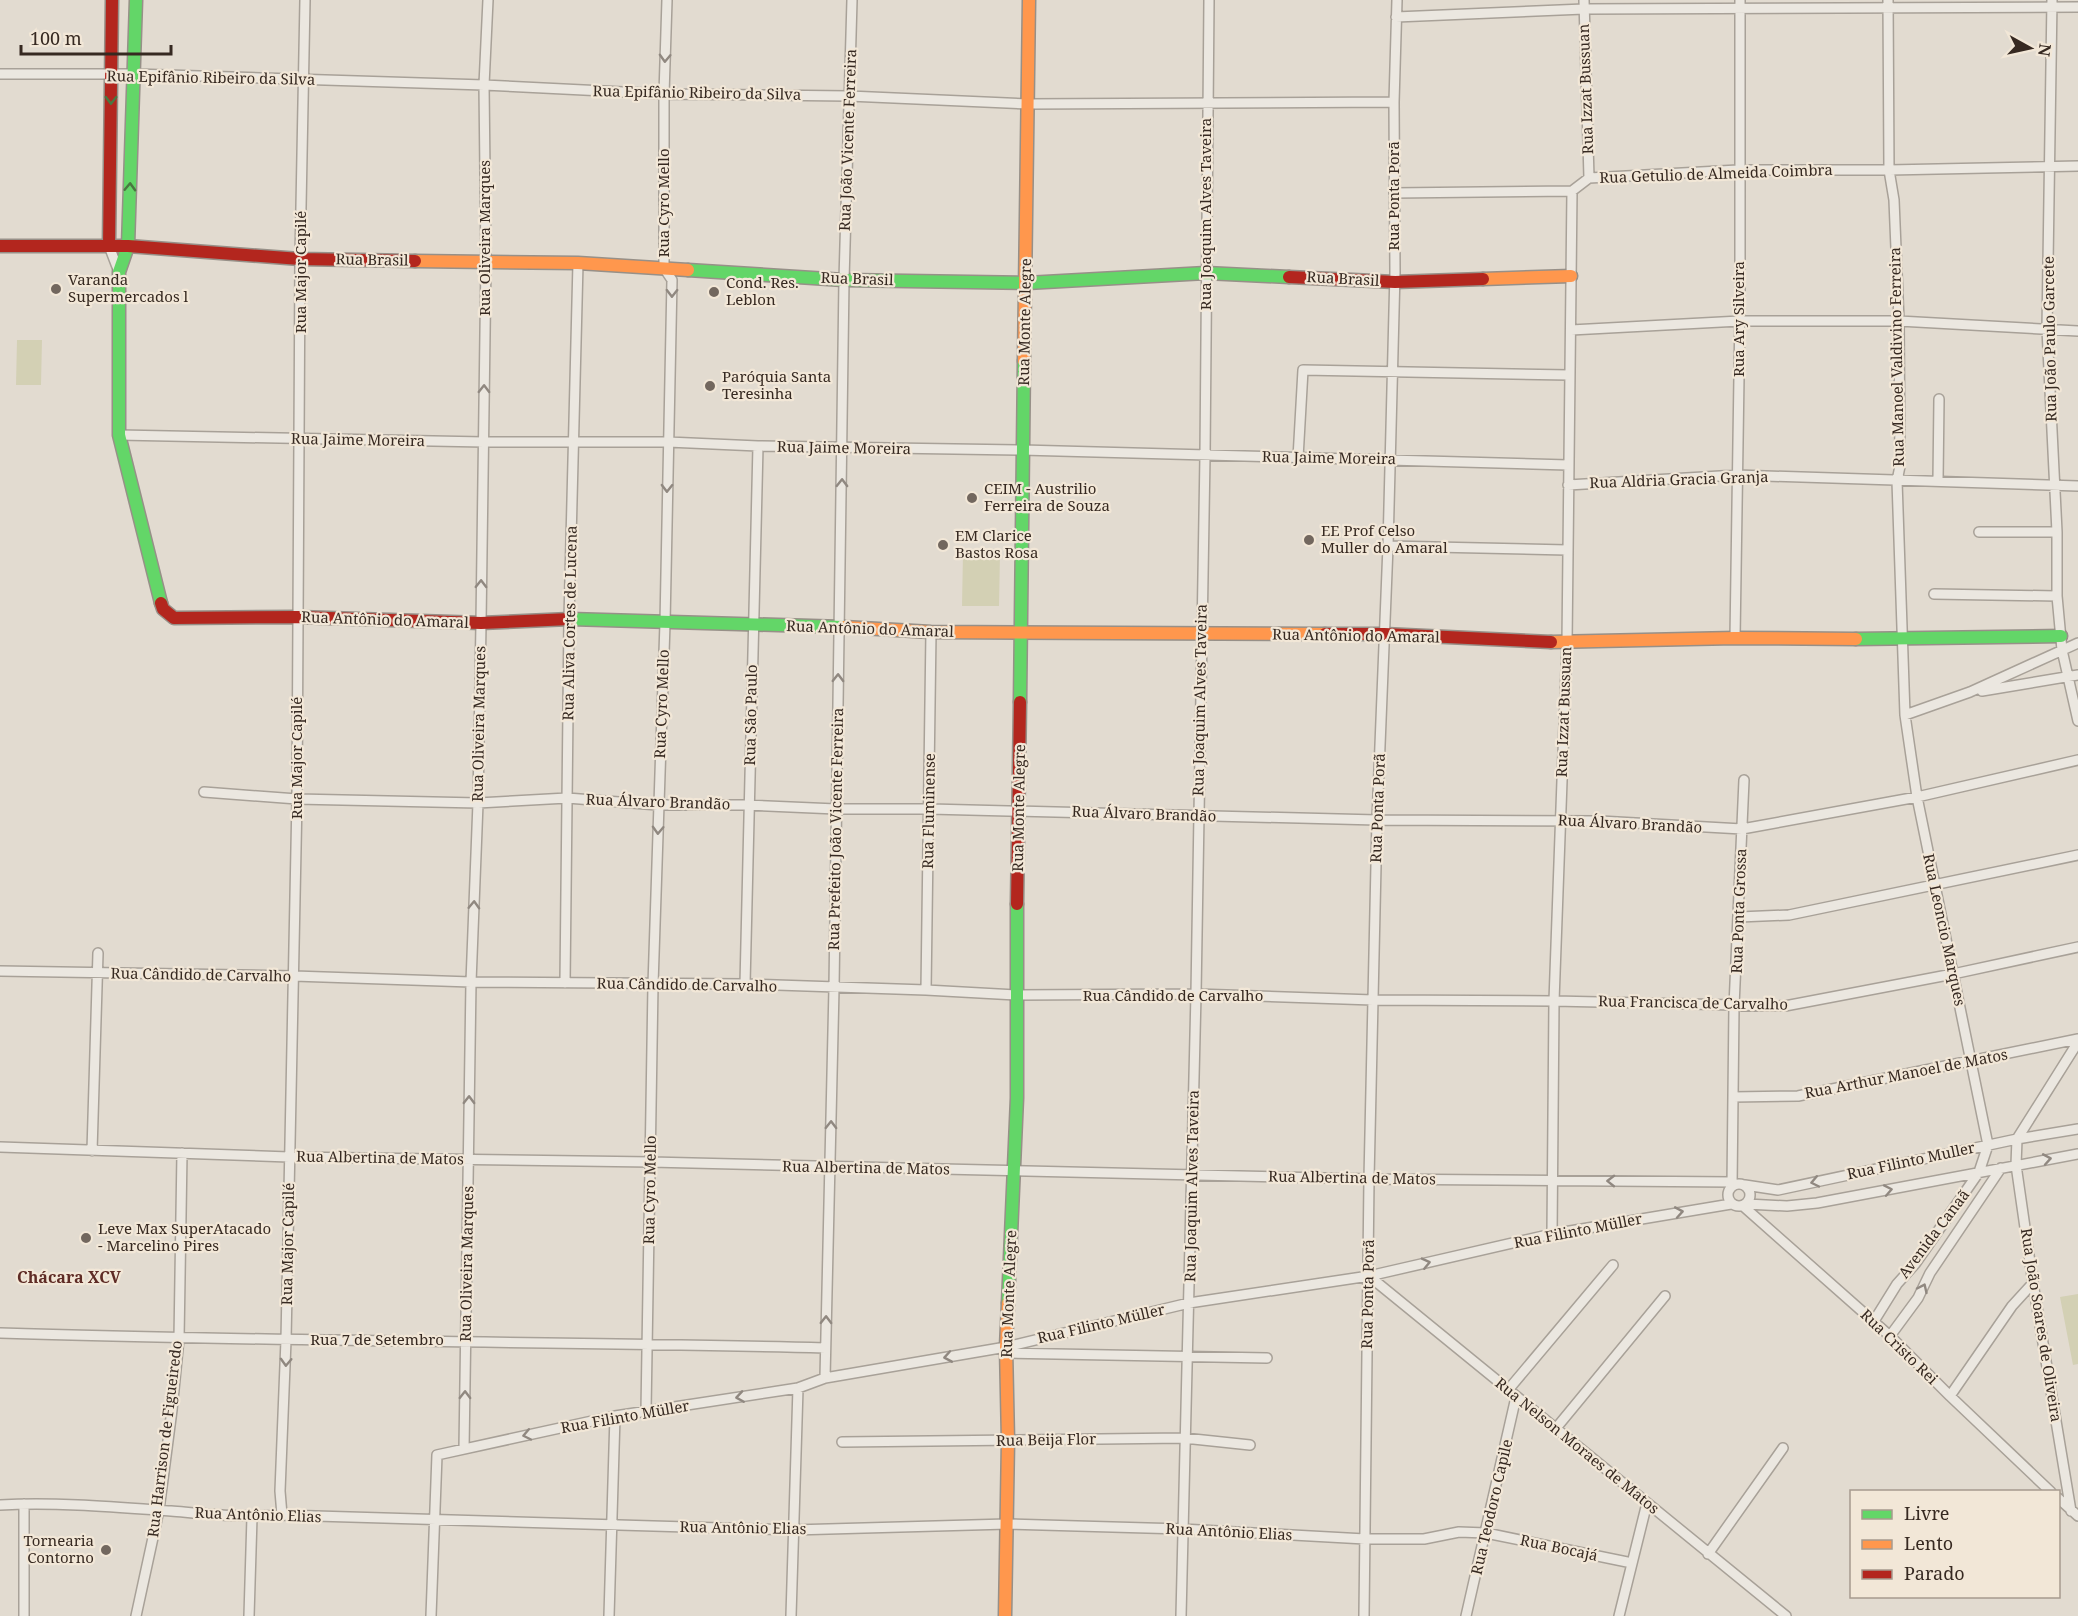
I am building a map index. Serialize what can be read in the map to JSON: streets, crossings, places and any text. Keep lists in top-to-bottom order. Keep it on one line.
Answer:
{"streets":{"street":["Rua Epifânio Ribeiro da Silva","Rua Izzat Bussuan","Rua João Vicente Ferreira","Rua Getulio de Almeida Coimbra","Rua Ponta Porã","Rua Cyro Mello","Rua Joaquim Alves Taveira","Rua Oliveira Marques","Rua Brasil","Rua Major Capilé","Rua Ary Silveira","Rua Monte Alegre","Rua João Paulo Garcete","Rua Manoel Valdivino Ferreira","Rua Jaime Moreira","Rua Aldria Gracia Granja","Rua Antônio do Amaral","Rua Aliva Cortes de Lucena","Rua São Paulo","Rua Álvaro Brandão","Rua Fluminense","Rua Prefeito João Vicente Ferreira","Rua Ponta Grossa","Rua Leoncio Marques","Rua Cândido de Carvalho","Rua Francisca de Carvalho","Rua Arthur Manoel de Matos","Rua Albertina de Matos","Rua Filinto Muller","Rua Filinto Müller","Avenida Canaã","Rua João Soares de Oliveira","Rua 7 de Setembro","Rua Cristo Rei","Rua Harrison de Figueiredo","Rua Beija Flor","Rua Nelson Moraes de Matos","Rua Teodoro Capile","Rua Antônio Elias","Rua Bocajá"]},"crossings":[["Rua Epifânio Ribeiro da Silva","Rua João Vicente Ferreira"],["Rua Epifânio Ribeiro da Silva","Rua Ponta Porã"],["Rua Epifânio Ribeiro da Silva","Rua Cyro Mello"],["Rua Epifânio Ribeiro da Silva","Rua Joaquim Alves Taveira"],["Rua Epifânio Ribeiro da Silva","Rua Oliveira Marques"],["Rua Epifânio Ribeiro da Silva","Rua Major Capilé"],["Rua Epifânio Ribeiro da Silva","Rua Monte Alegre"],["Rua Izzat Bussuan","Rua Getulio de Almeida Coimbra"],["Rua Izzat Bussuan","Rua Brasil"],["Rua Izzat Bussuan","Rua Jaime Moreira"],["Rua Izzat Bussuan","Rua Aldria Gracia Granja"],["Rua Izzat Bussuan","Rua Antônio do Amaral"],["Rua Izzat Bussuan","Rua Álvaro Brandão"],["Rua Izzat Bussuan","Rua Francisca de Carvalho"],["Rua Izzat Bussuan","Rua Albertina de Matos"],["Rua Izzat Bussuan","Rua Filinto Müller"],["Rua João Vicente Ferreira","Rua Brasil"],["Rua João Vicente Ferreira","Rua Prefeito João Vicente Ferreira"],["Rua Getulio de Almeida Coimbra","Rua Ary Silveira"],["Rua Getulio de Almeida Coimbra","Rua João Paulo Garcete"],["Rua Getulio de Almeida Coimbra","Rua Manoel Valdivino Ferreira"],["Rua Ponta Porã","Rua Brasil"],["Rua Ponta Porã","Rua Jaime Moreira"],["Rua Ponta Porã","Rua Antônio do Amaral"],["Rua Ponta Porã","Rua Álvaro Brandão"],["Rua Ponta Porã","Rua Cândido de Carvalho"],["Rua Ponta Porã","Rua Francisca de Carvalho"],["Rua Ponta Porã","Rua Albertina de Matos"],["Rua Ponta Porã","Rua Filinto Müller"],["Rua Ponta Porã","Rua Nelson Moraes de Matos"],["Rua Ponta Porã","Rua Antônio Elias"],["Rua Cyro Mello","Rua Brasil"],["Rua Cyro Mello","Rua Jaime Moreira"],["Rua Cyro Mello","Rua Antônio do Amaral"],["Rua Cyro Mello","Rua Álvaro Brandão"],["Rua Cyro Mello","Rua Cândido de Carvalho"],["Rua Cyro Mello","Rua Albertina de Matos"],["Rua Cyro Mello","Rua Filinto Müller"],["Rua Cyro Mello","Rua 7 de Setembro"],["Rua Joaquim Alves Taveira","Rua Brasil"],["Rua Joaquim Alves Taveira","Rua Jaime Moreira"],["Rua Joaquim Alves Taveira","Rua Antônio do Amaral"],["Rua Joaquim Alves Taveira","Rua Álvaro Brandão"],["Rua Joaquim Alves Taveira","Rua Cândido de Carvalho"],["Rua Joaquim Alves Taveira","Rua Albertina de Matos"],["Rua Joaquim Alves Taveira","Rua Filinto Müller"],["Rua Joaquim Alves Taveira","Rua Beija Flor"],["Rua Joaquim Alves Taveira","Rua Antônio Elias"],["Rua Oliveira Marques","Rua Brasil"],["Rua Oliveira Marques","Rua Jaime Moreira"],["Rua Oliveira Marques","Rua Antônio do Amaral"],["Rua Oliveira Marques","Rua Álvaro Brandão"],["Rua Oliveira Marques","Rua Cândido de Carvalho"],["Rua Oliveira Marques","Rua Albertina de Matos"],["Rua Oliveira Marques","Rua Filinto Müller"],["Rua Oliveira Marques","Rua 7 de Setembro"],["Rua Brasil","Rua Major Capilé"],["Rua Brasil","Rua Monte Alegre"],["Rua Brasil","Rua Aliva Cortes de Lucena"],["Rua Brasil","Rua Prefeito João Vicente Ferreira"],["Rua Major Capilé","Rua Jaime Moreira"],["Rua Major Capilé","Rua Antônio do Amaral"],["Rua Major Capilé","Rua Álvaro Brandão"],["Rua Major Capilé","Rua Cândido de Carvalho"],["Rua Major Capilé","Rua Albertina de Matos"],["Rua Major Capilé","Rua 7 de Setembro"],["Rua Major Capilé","Rua Antônio Elias"],["Rua Ary Silveira","Rua Aldria Gracia Granja"],["Rua Ary Silveira","Rua Antônio do Amaral"],["Rua Monte Alegre","Rua Jaime Moreira"],["Rua Monte Alegre","Rua Antônio do Amaral"],["Rua Monte Alegre","Rua Álvaro Brandão"],["Rua Monte Alegre","Rua Cândido de Carvalho"],["Rua Monte Alegre","Rua Albertina de Matos"],["Rua Monte Alegre","Rua Filinto Müller"],["Rua Monte Alegre","Rua Beija Flor"],["Rua Monte Alegre","Rua Antônio Elias"],["Rua João Paulo Garcete","Rua Aldria Gracia Granja"],["Rua João Paulo Garcete","Rua Antônio do Amaral"],["Rua Manoel Valdivino Ferreira","Rua Aldria Gracia Granja"],["Rua Manoel Valdivino Ferreira","Rua Antônio do Amaral"],["Rua Manoel Valdivino Ferreira","Rua Leoncio Marques"],["Rua Jaime Moreira","Rua Antônio do Amaral"],["Rua Jaime Moreira","Rua Aliva Cortes de Lucena"],["Rua Jaime Moreira","Rua São Paulo"],["Rua Jaime Moreira","Rua Prefeito João Vicente Ferreira"],["Rua Antônio do Amaral","Rua Aliva Cortes de Lucena"],["Rua Antônio do Amaral","Rua São Paulo"],["Rua Antônio do Amaral","Rua Fluminense"],["Rua Antônio do Amaral","Rua Prefeito João Vicente Ferreira"],["Rua Aliva Cortes de Lucena","Rua Álvaro Brandão"],["Rua Aliva Cortes de Lucena","Rua Cândido de Carvalho"],["Rua São Paulo","Rua Álvaro Brandão"],["Rua São Paulo","Rua Cândido de Carvalho"],["Rua Álvaro Brandão","Rua Fluminense"],["Rua Álvaro Brandão","Rua Prefeito João Vicente Ferreira"],["Rua Álvaro Brandão","Rua Ponta Grossa"],["Rua Álvaro Brandão","Rua Leoncio Marques"],["Rua Fluminense","Rua Cândido de Carvalho"],["Rua Prefeito João Vicente Ferreira","Rua Cândido de Carvalho"],["Rua Prefeito João Vicente Ferreira","Rua Albertina de Matos"],["Rua Prefeito João Vicente Ferreira","Rua Filinto Müller"],["Rua Prefeito João Vicente Ferreira","Rua 7 de Setembro"],["Rua Ponta Grossa","Rua Francisca de Carvalho"],["Rua Ponta Grossa","Rua Arthur Manoel de Matos"],["Rua Ponta Grossa","Rua Albertina de Matos"],["Rua Ponta Grossa","Rua Filinto Muller"],["Rua Ponta Grossa","Rua Filinto Müller"],["Rua Ponta Grossa","Rua Cristo Rei"],["Rua Leoncio Marques","Rua Francisca de Carvalho"],["Rua Leoncio Marques","Rua Arthur Manoel de Matos"],["Rua Leoncio Marques","Rua Filinto Muller"],["Rua Leoncio Marques","Avenida Canaã"],["Rua Cândido de Carvalho","Rua Francisca de Carvalho"],["Rua Albertina de Matos","Rua Filinto Muller"],["Rua Albertina de Matos","Rua Filinto Müller"],["Rua Albertina de Matos","Rua Cristo Rei"],["Rua Albertina de Matos","Rua Harrison de Figueiredo"],["Rua Filinto Muller","Rua Filinto Müller"],["Rua Filinto Muller","Avenida Canaã"],["Rua Filinto Muller","Rua João Soares de Oliveira"],["Rua Filinto Muller","Rua Cristo Rei"],["Rua Filinto Müller","Rua Cristo Rei"],["Rua Filinto Müller","Rua Nelson Moraes de Matos"],["Rua Filinto Müller","Rua Antônio Elias"],["Avenida Canaã","Rua Cristo Rei"],["Rua 7 de Setembro","Rua Harrison de Figueiredo"],["Rua Harrison de Figueiredo","Rua Antônio Elias"],["Rua Nelson Moraes de Matos","Rua Teodoro Capile"],["Rua Teodoro Capile","Rua Antônio Elias"],["Rua Teodoro Capile","Rua Bocajá"],["Rua Antônio Elias","Rua Bocajá"]],"one_way":["Rua Cyro Mello","Rua Oliveira Marques","Rua Prefeito João Vicente Ferreira"],"districts":["Chácara XCV"],"places":["Varanda Supermercados l","Cond. Res. Leblon","Paróquia Santa Teresinha","CEIM - Austrilio Ferreira de Souza","EE Prof Celso Muller do Amaral","EM Clarice Bastos Rosa","Leve Max SuperAtacado - Marcelino Pires","Tornearia Contorno"],"legend":["Livre","Lento","Parado"],"scale_bar":"100 m","north":"right"}
